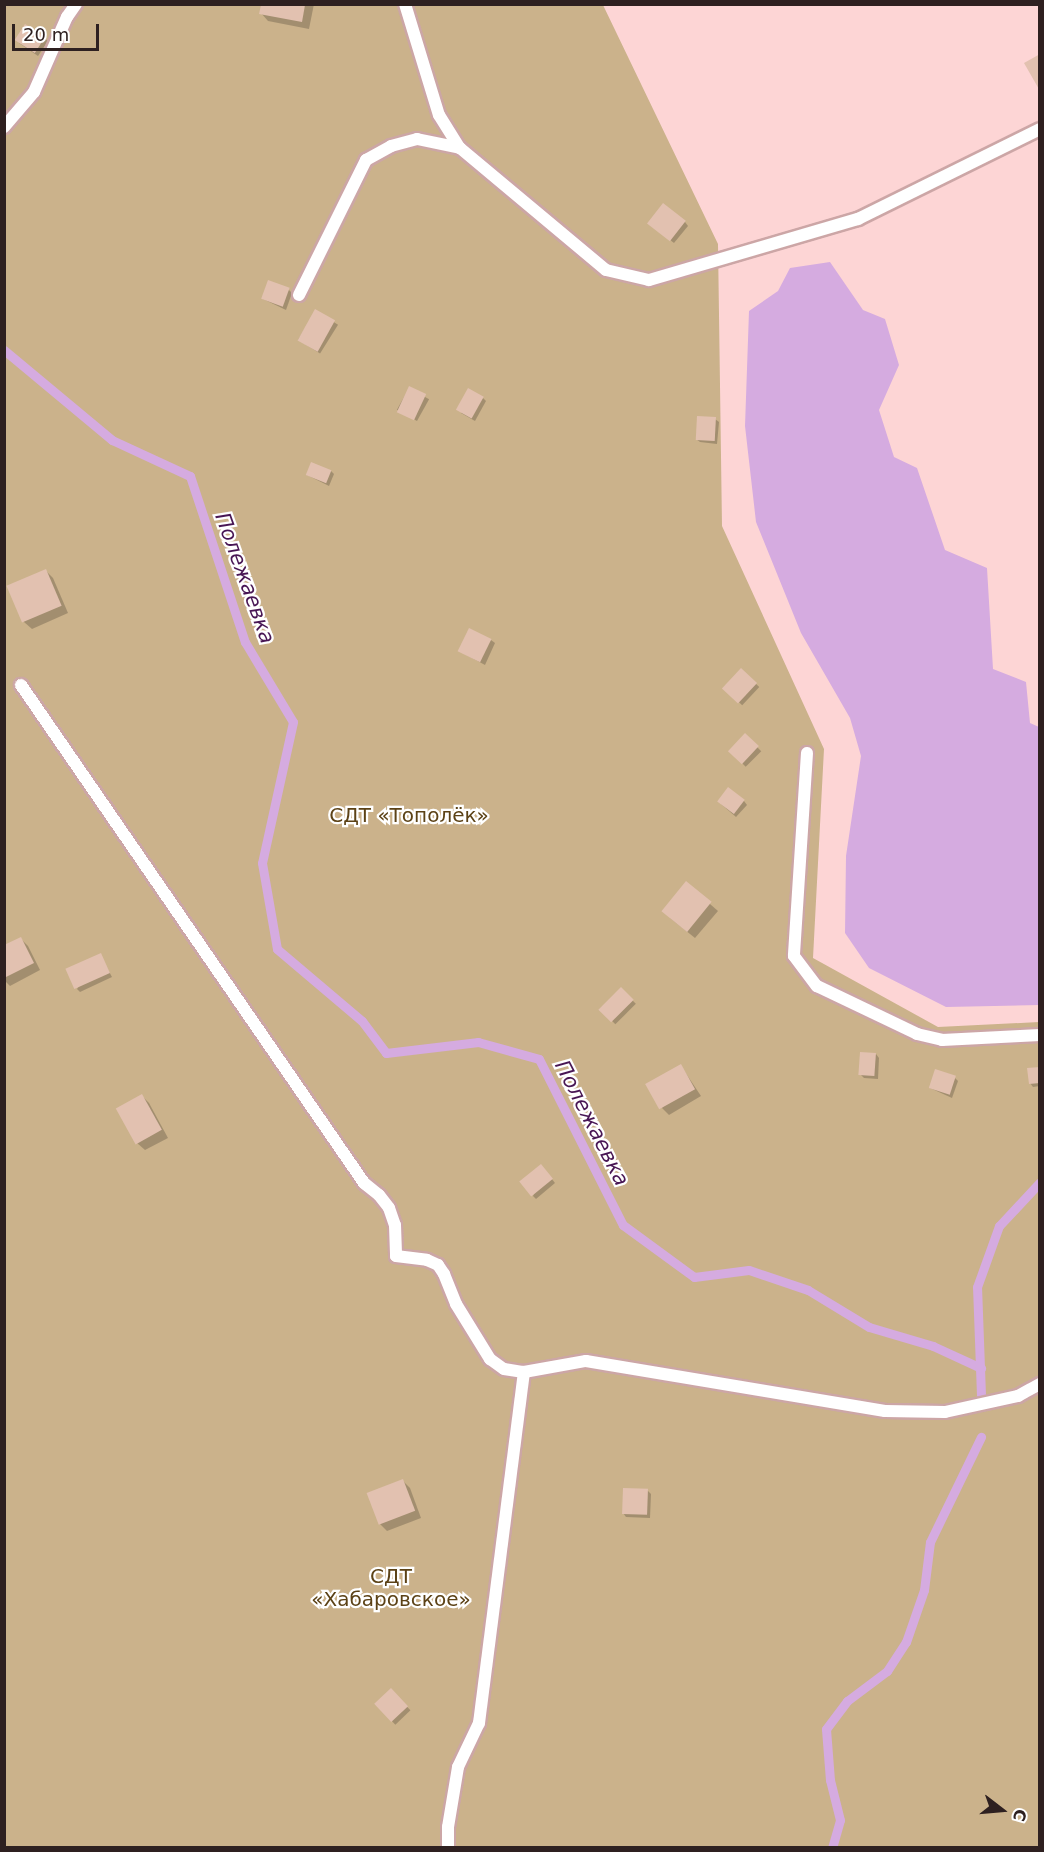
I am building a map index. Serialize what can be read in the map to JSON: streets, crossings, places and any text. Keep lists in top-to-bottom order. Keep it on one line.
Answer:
{"water":["Полежаевка"],"parks":["СДТ «Тополёк»","СДТ «Хабаровское»"],"scale_bar":"20 m","north":"right"}
